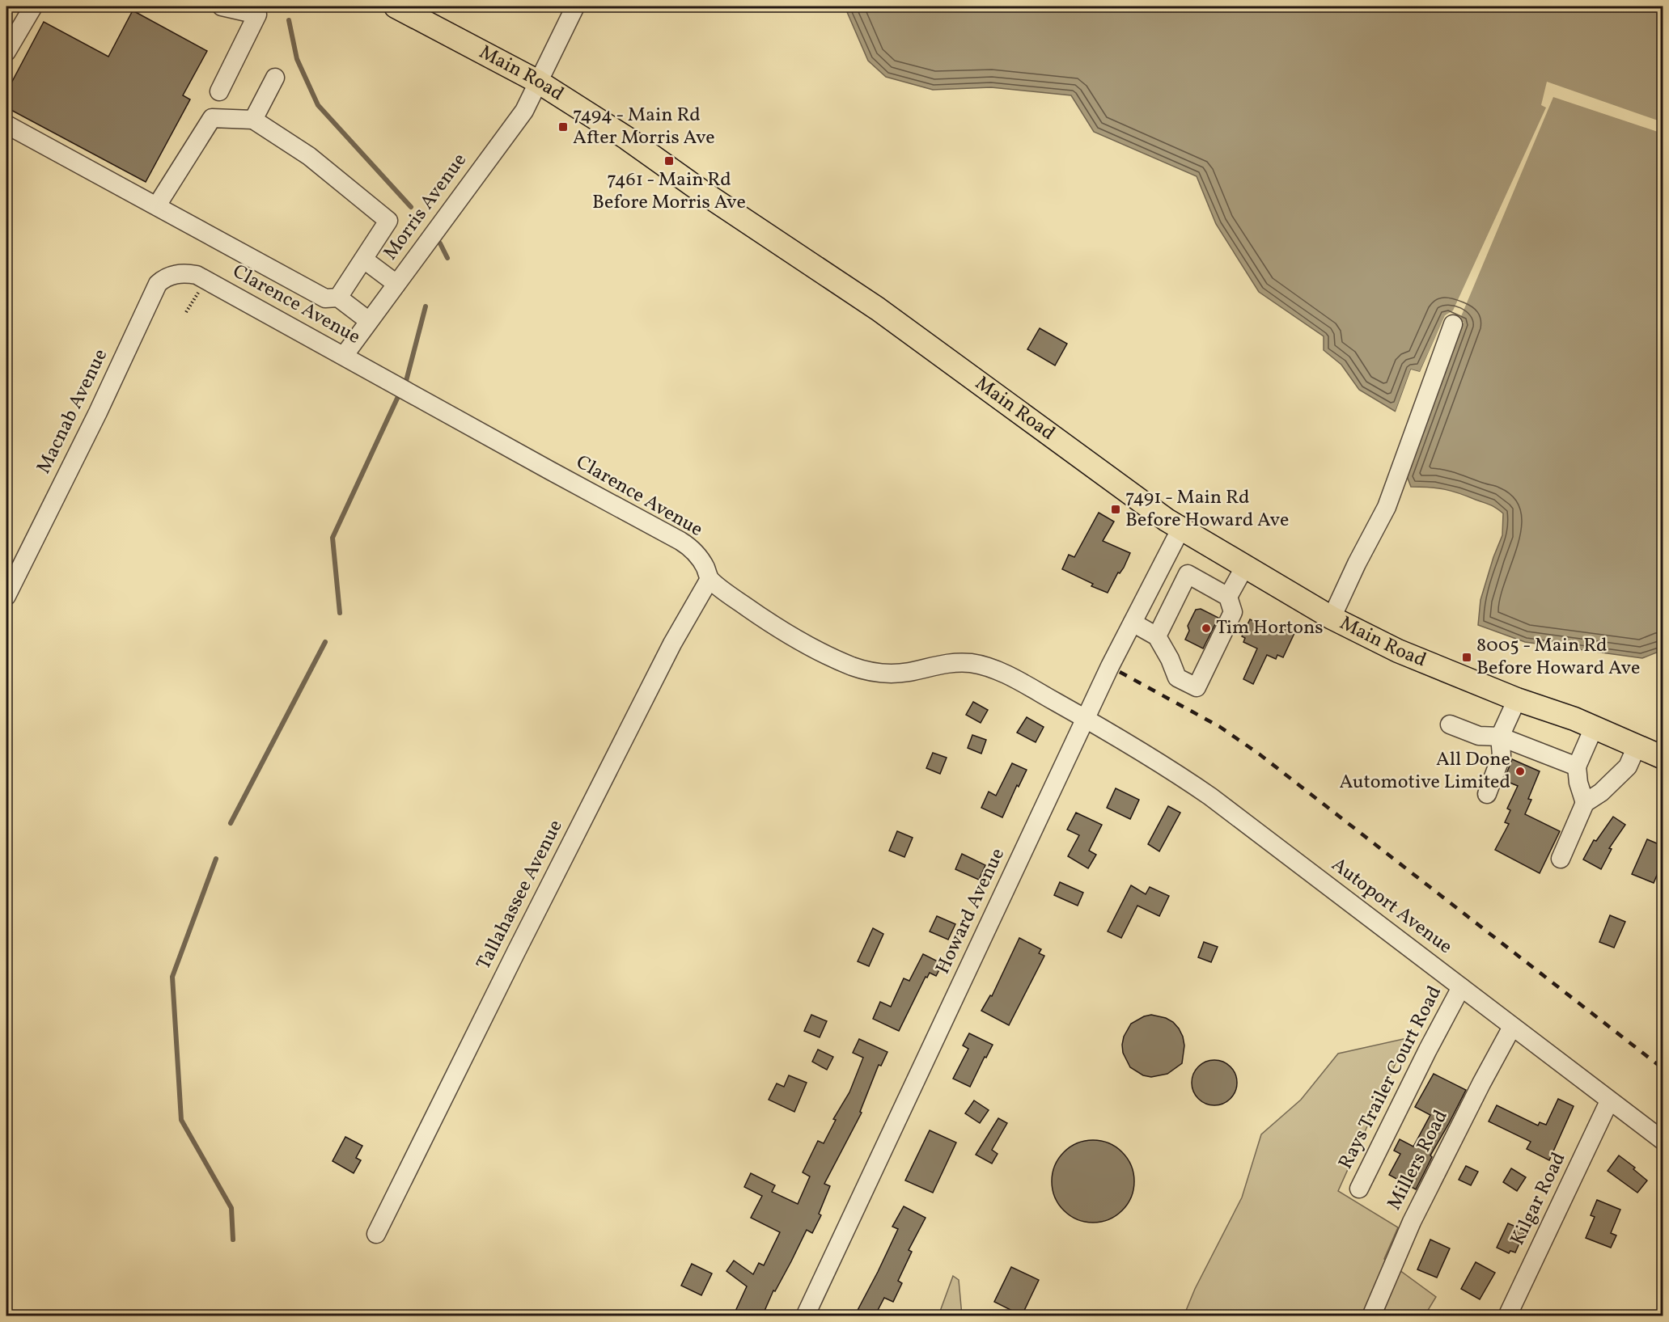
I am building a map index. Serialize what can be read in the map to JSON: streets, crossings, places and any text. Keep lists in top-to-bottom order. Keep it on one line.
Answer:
{"streets":{"main road":["Main Road"],"street":["Morris Avenue","Clarence Avenue","Macnab Avenue","Tallahassee Avenue","Autoport Avenue","Howard Avenue","Rays Trailer Court Road","Millers Road","Kilgar Road"]},"crossings":[["Main Road","Morris Avenue"],["Main Road","Howard Avenue"],["Morris Avenue","Clarence Avenue"],["Clarence Avenue","Macnab Avenue"],["Clarence Avenue","Tallahassee Avenue"],["Clarence Avenue","Autoport Avenue"],["Clarence Avenue","Howard Avenue"],["Autoport Avenue","Howard Avenue"],["Autoport Avenue","Rays Trailer Court Road"],["Autoport Avenue","Millers Road"],["Autoport Avenue","Kilgar Road"]],"places":{"transit":["7494 - Main Rd After Morris Ave","7461 - Main Rd Before Morris Ave","7491 - Main Rd Before Howard Ave","8005 - Main Rd Before Howard Ave"],"other":["Tim Hortons","All Done Automotive Limited"]}}
